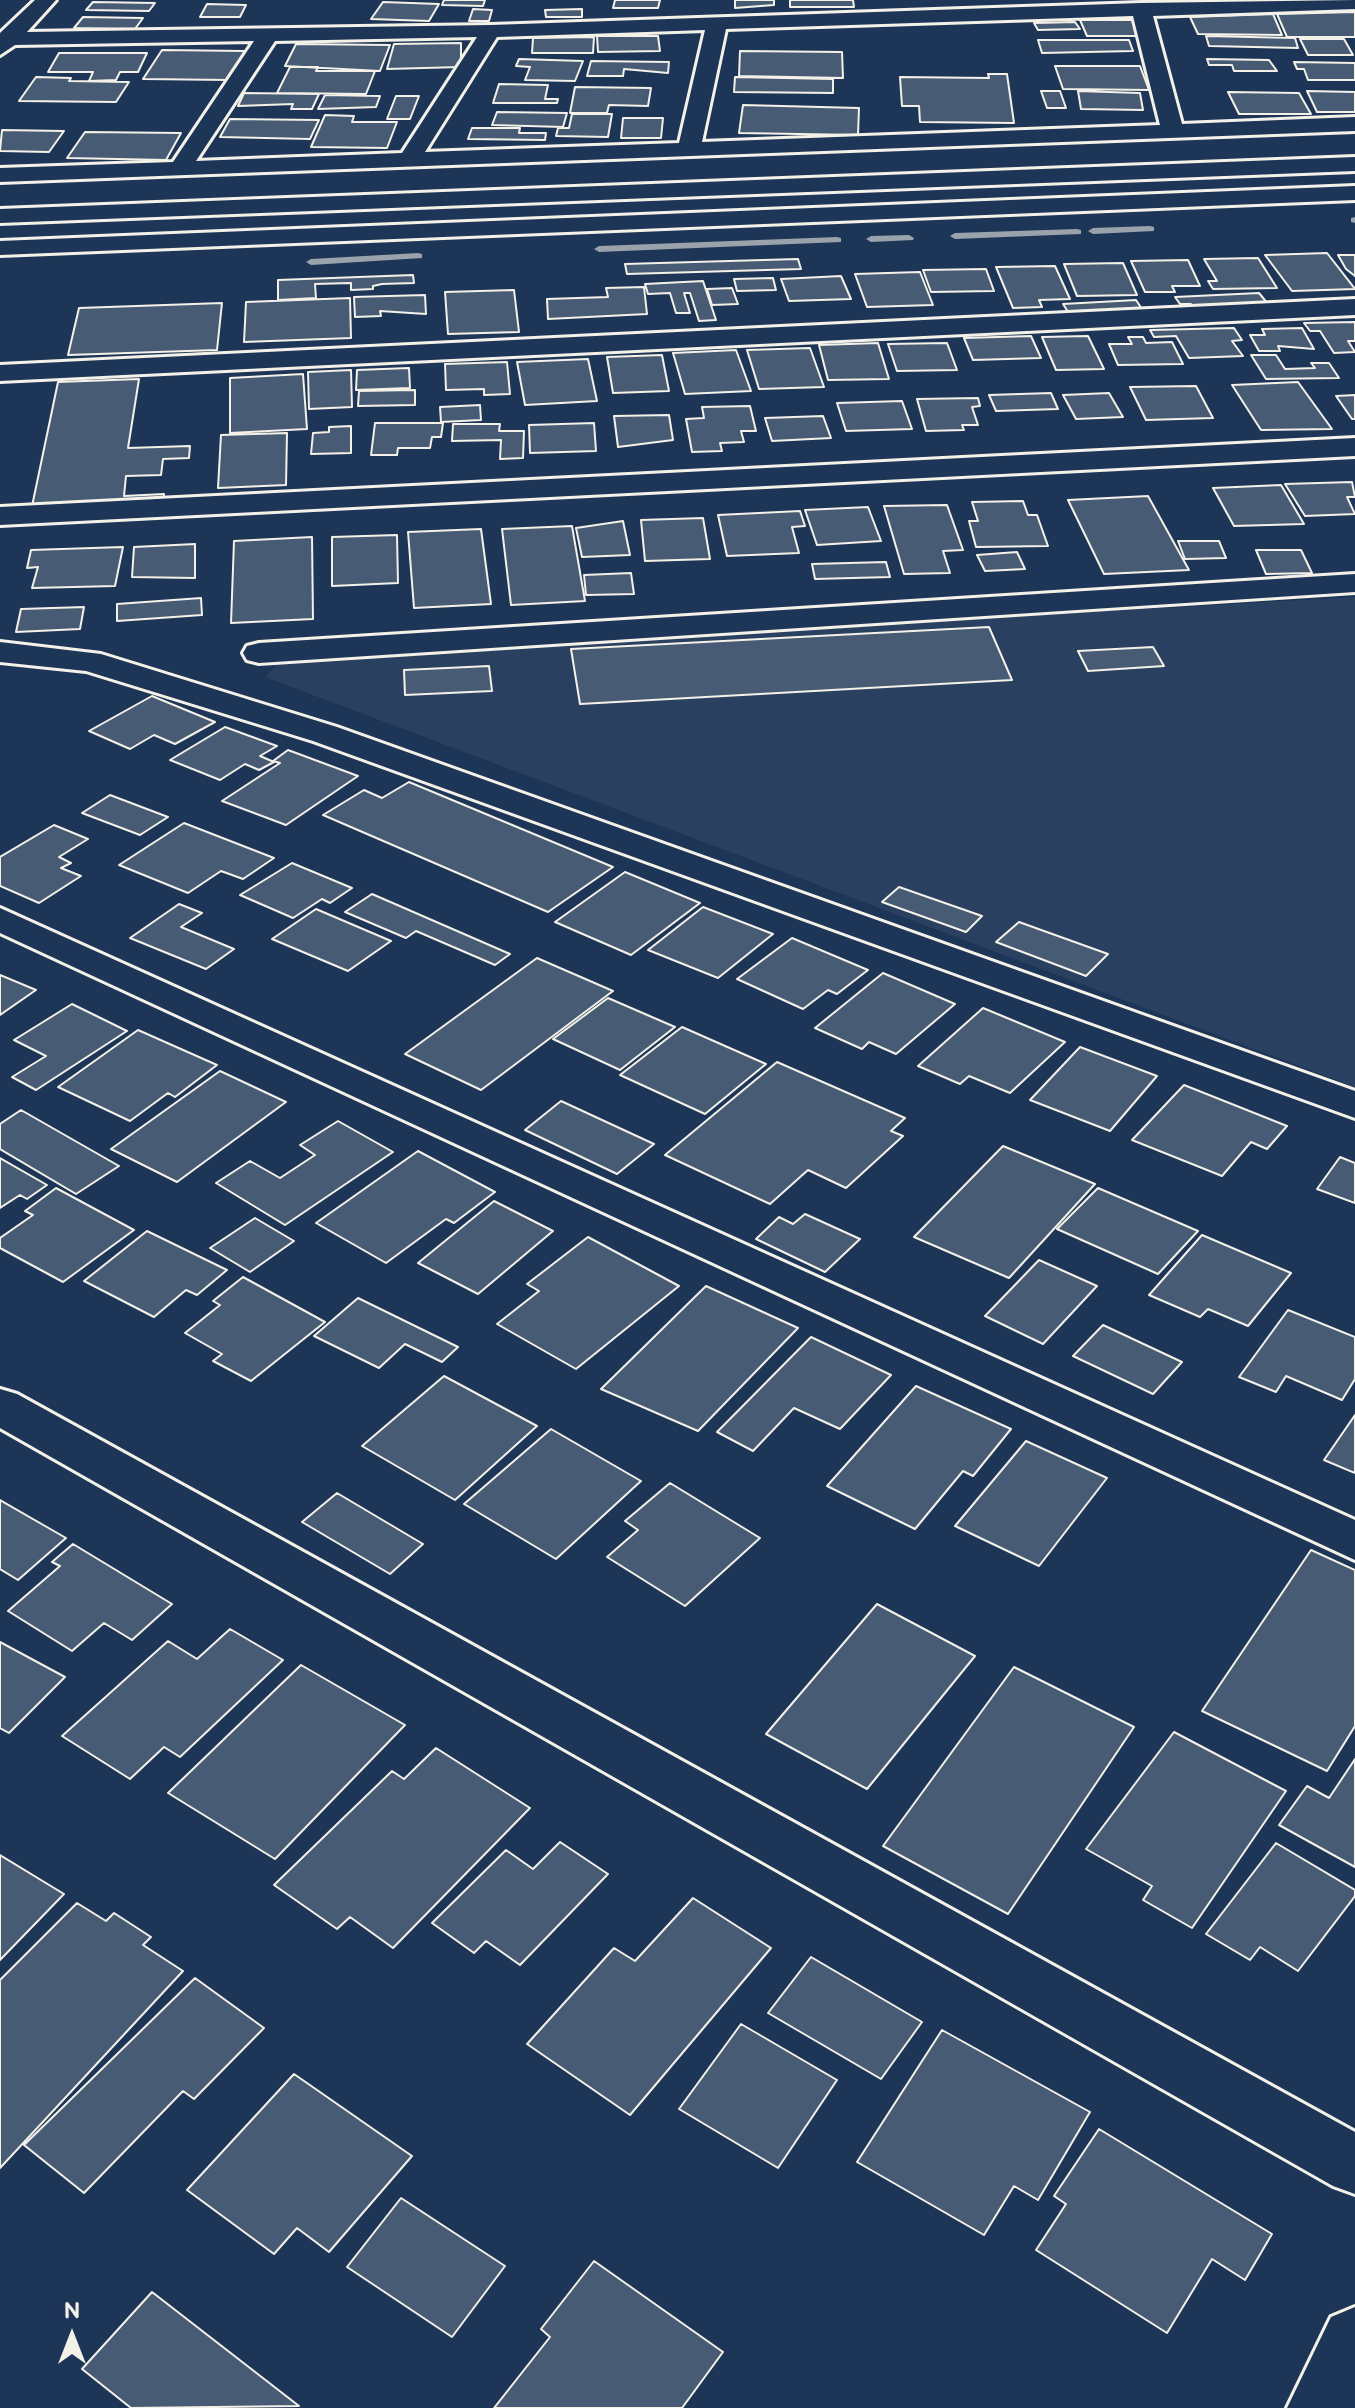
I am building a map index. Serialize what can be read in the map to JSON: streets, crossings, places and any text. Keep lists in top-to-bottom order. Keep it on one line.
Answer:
{"north":"top"}
